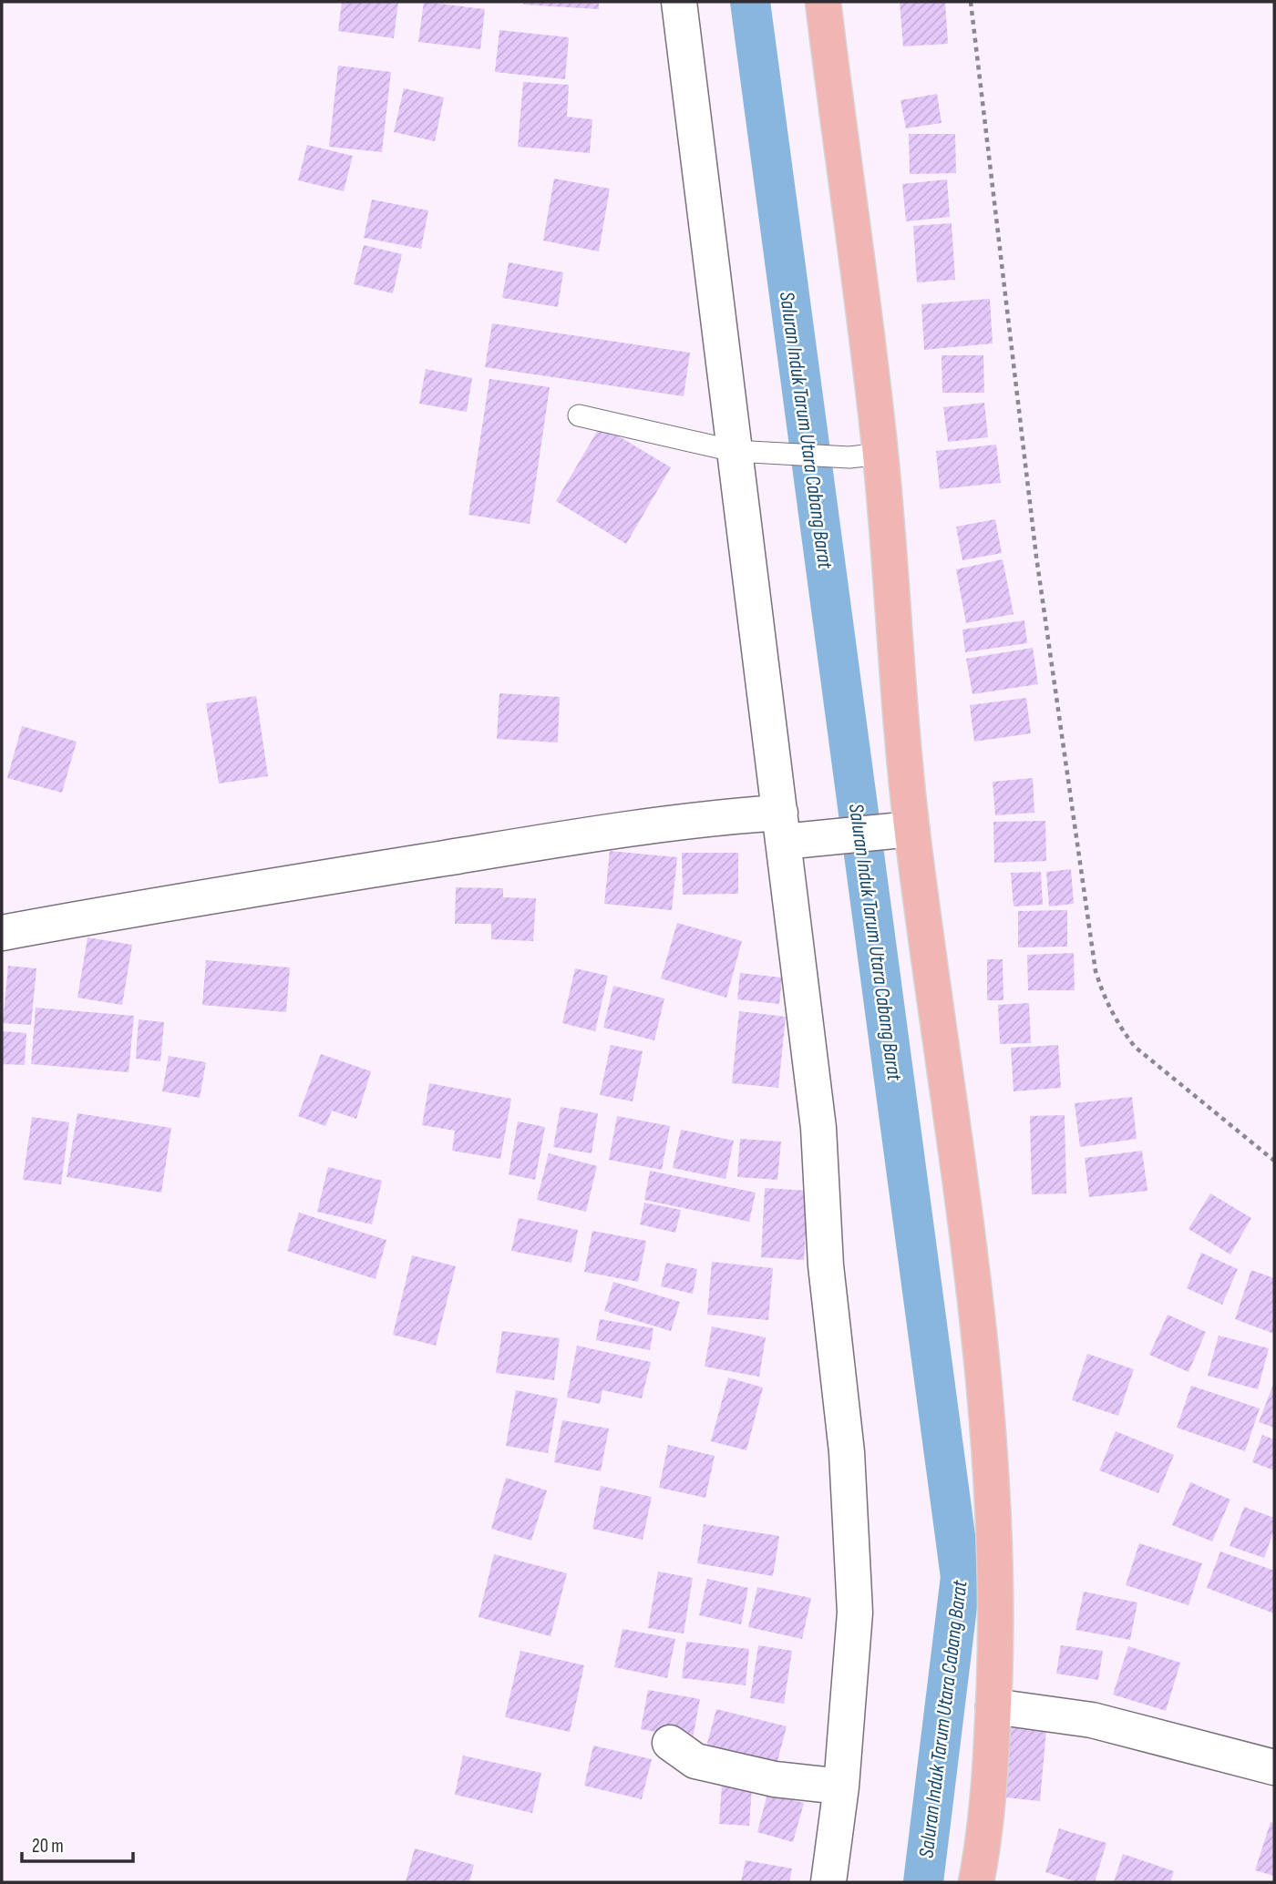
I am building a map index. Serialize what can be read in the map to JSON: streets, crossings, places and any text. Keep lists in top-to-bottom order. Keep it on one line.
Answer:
{"water":["Saluran Induk Tarum Utara Cabang Barat"],"scale_bar":"20 m"}
